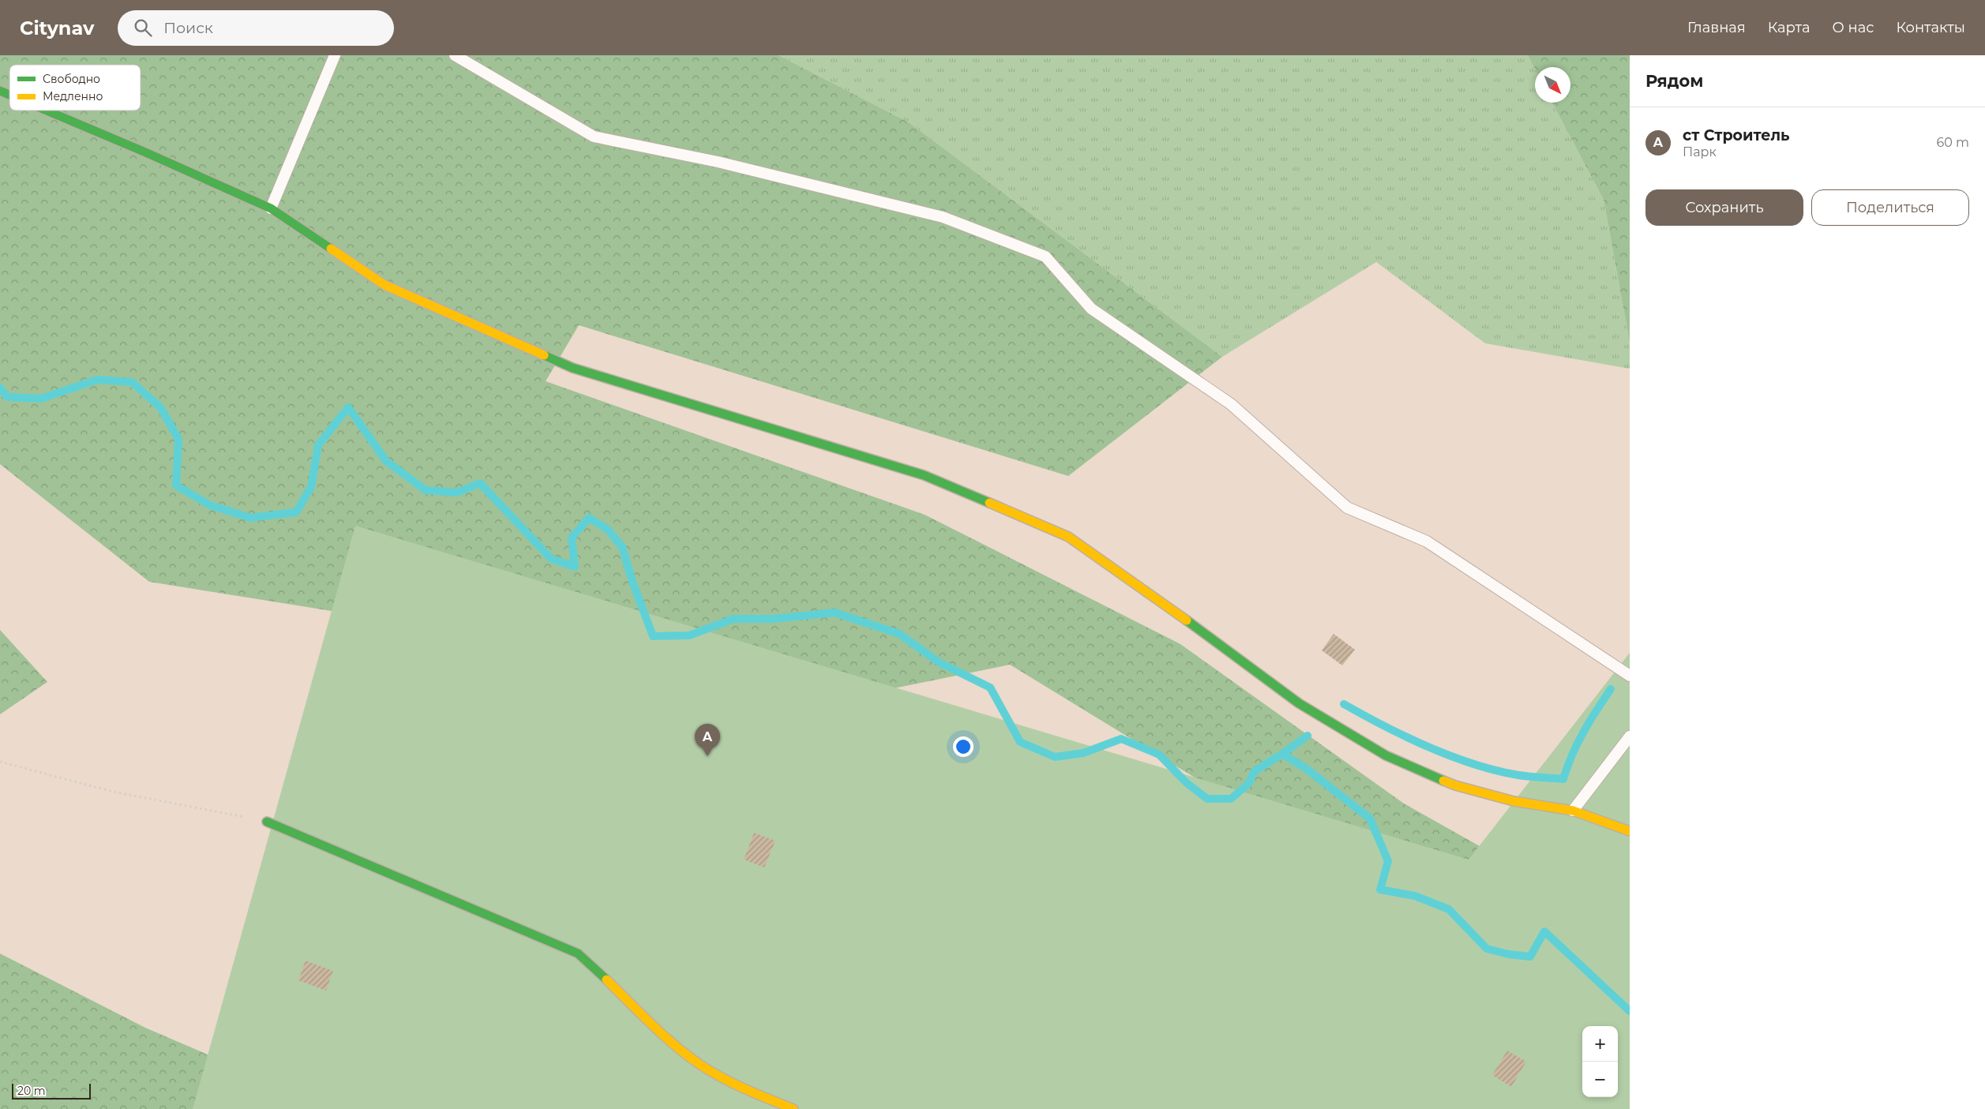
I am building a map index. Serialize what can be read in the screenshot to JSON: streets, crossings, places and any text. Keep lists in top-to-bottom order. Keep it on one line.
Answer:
{"legend":["Свободно","Медленно"],"scale_bar":"20 m","north":"bottom right","page":{"header":"Citynav","search":"Поиск","nav":["Главная","Карта","О нас","Контакты"],"heading":"Рядом","list":[{"mark":"A","name":"ст Строитель","note":"Парк","value":"60 m"}],"buttons":["Сохранить","Поделиться"],"pins":"A","map_buttons":["+","−"],"scale":"20 m"}}
